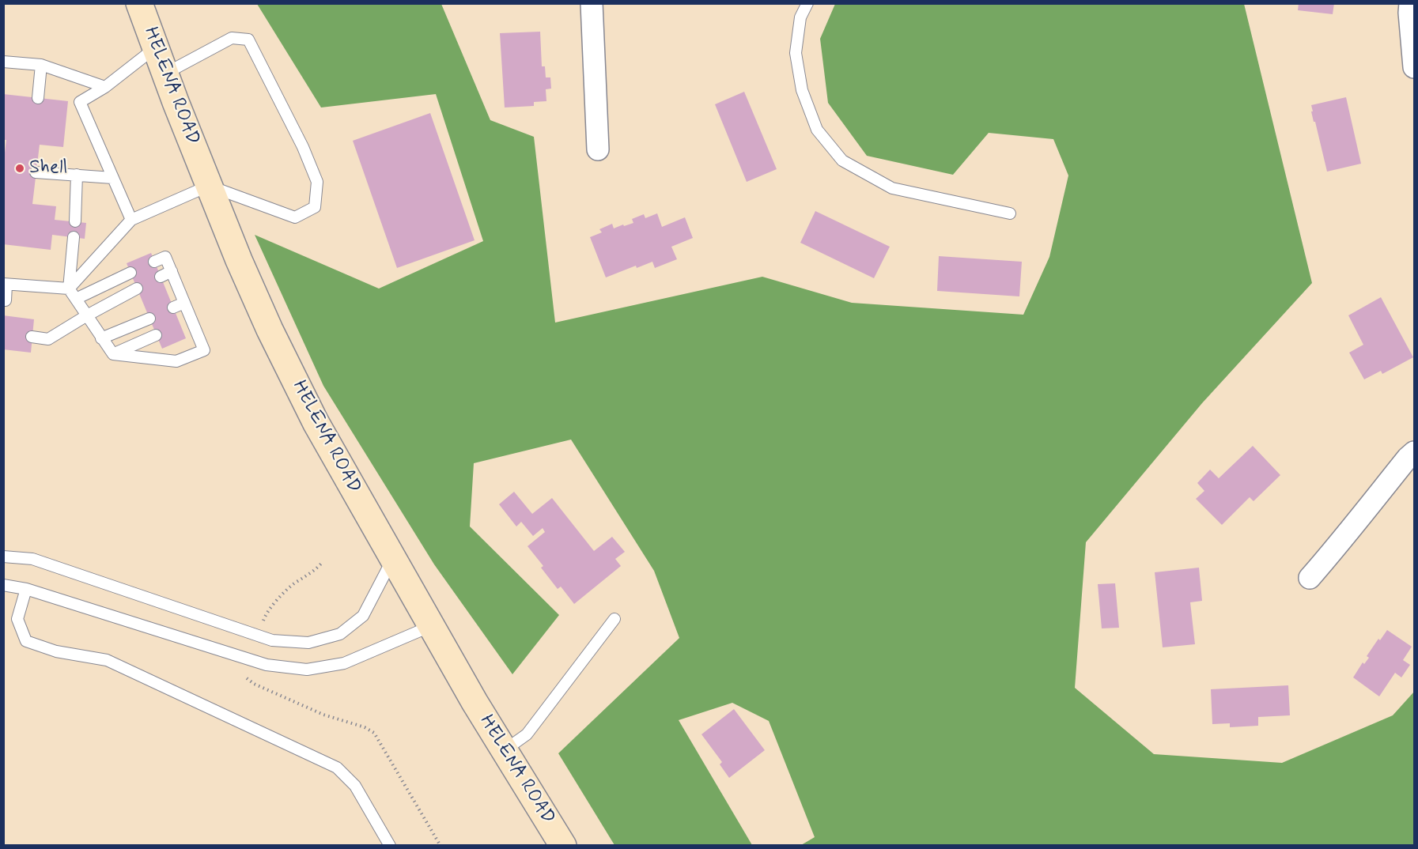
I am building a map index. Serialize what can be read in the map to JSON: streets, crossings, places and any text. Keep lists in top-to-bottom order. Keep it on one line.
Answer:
{"streets":{"main road":["HELENA ROAD"]},"places":["Shell"]}
